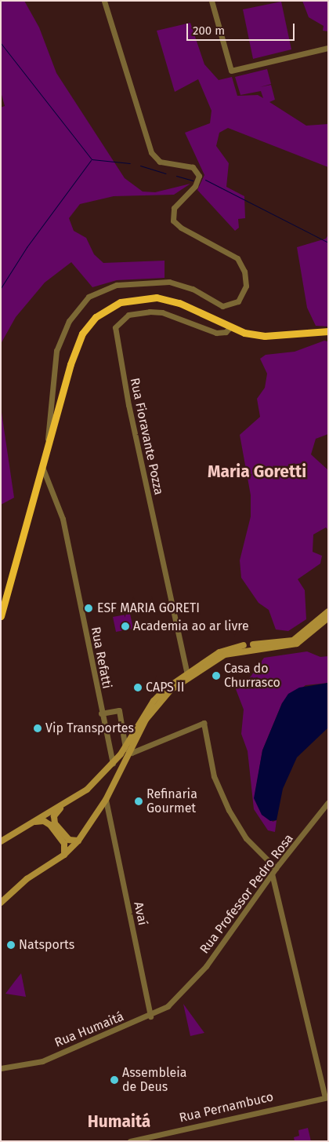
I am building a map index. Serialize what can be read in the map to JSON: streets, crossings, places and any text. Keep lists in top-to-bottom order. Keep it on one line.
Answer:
{"streets":{"street":["Rua Fioravante Pozza","Rua Refatti","Rua Professor Pedro Rosa","Avaí","Rua Humaitá","Rua Pernambuco"]},"crossings":[["Rua Professor Pedro Rosa","Rua Humaitá"],["Avaí","Rua Humaitá"]],"districts":["Maria Goretti","Humaitá"],"places":["ESF MARIA GORETI","Academia ao ar livre","Casa do Churrasco","CAPS II","Vip Transportes","Refinaria Gourmet","Natsports","Assembleia de Deus"],"scale_bar":"200 m"}
